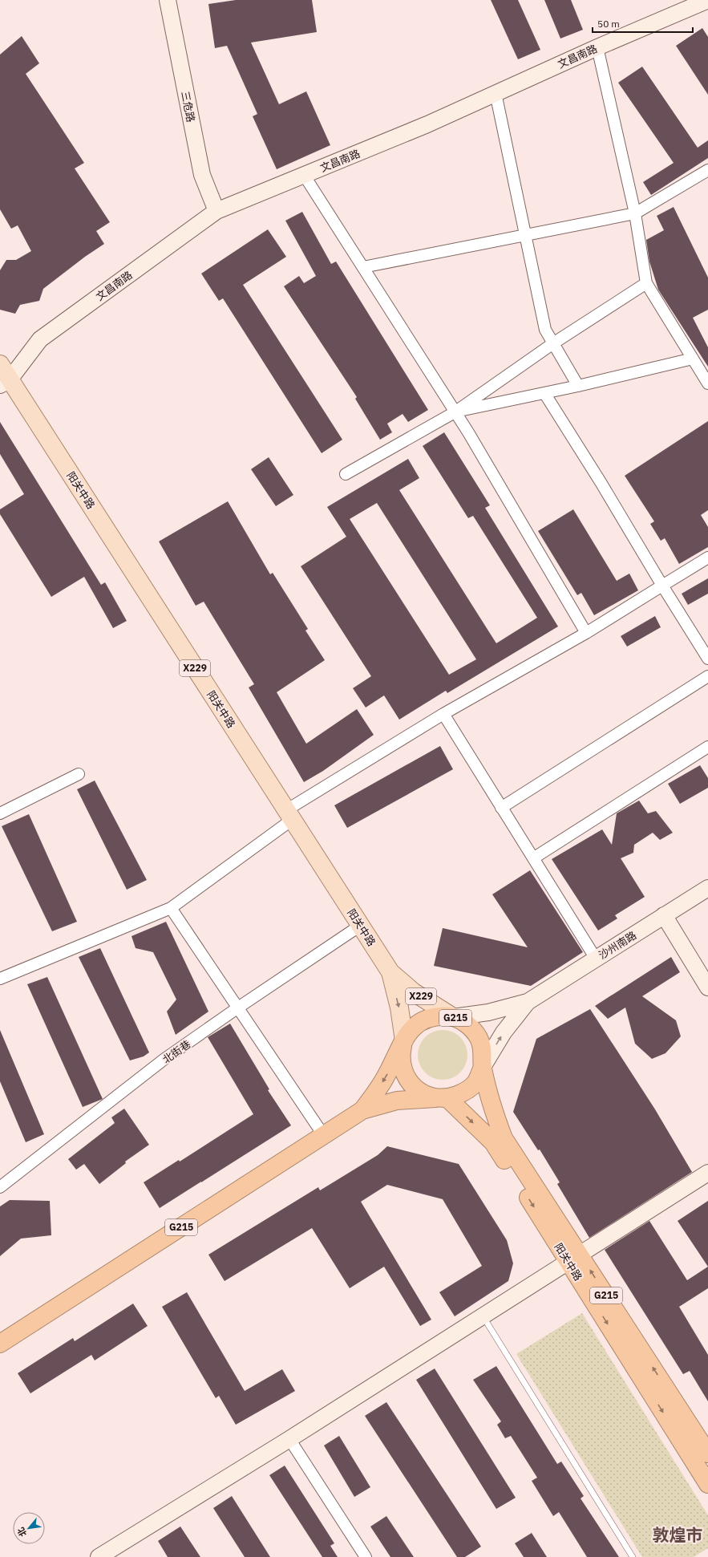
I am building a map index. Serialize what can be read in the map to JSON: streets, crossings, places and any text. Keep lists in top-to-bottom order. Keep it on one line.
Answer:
{"streets":{"highway":["阳关中路","G215"],"main road":["X229"],"street":["文昌南路","三危路","沙州南路","北街巷"]},"crossings":[["文昌南路","三危路"],["文昌南路","阳关中路"],["阳关中路","X229"],["阳关中路","G215"],["阳关中路","北街巷"],["X229","G215"]],"districts":["敦煌市"],"scale_bar":"50 m","north":"bottom left"}
